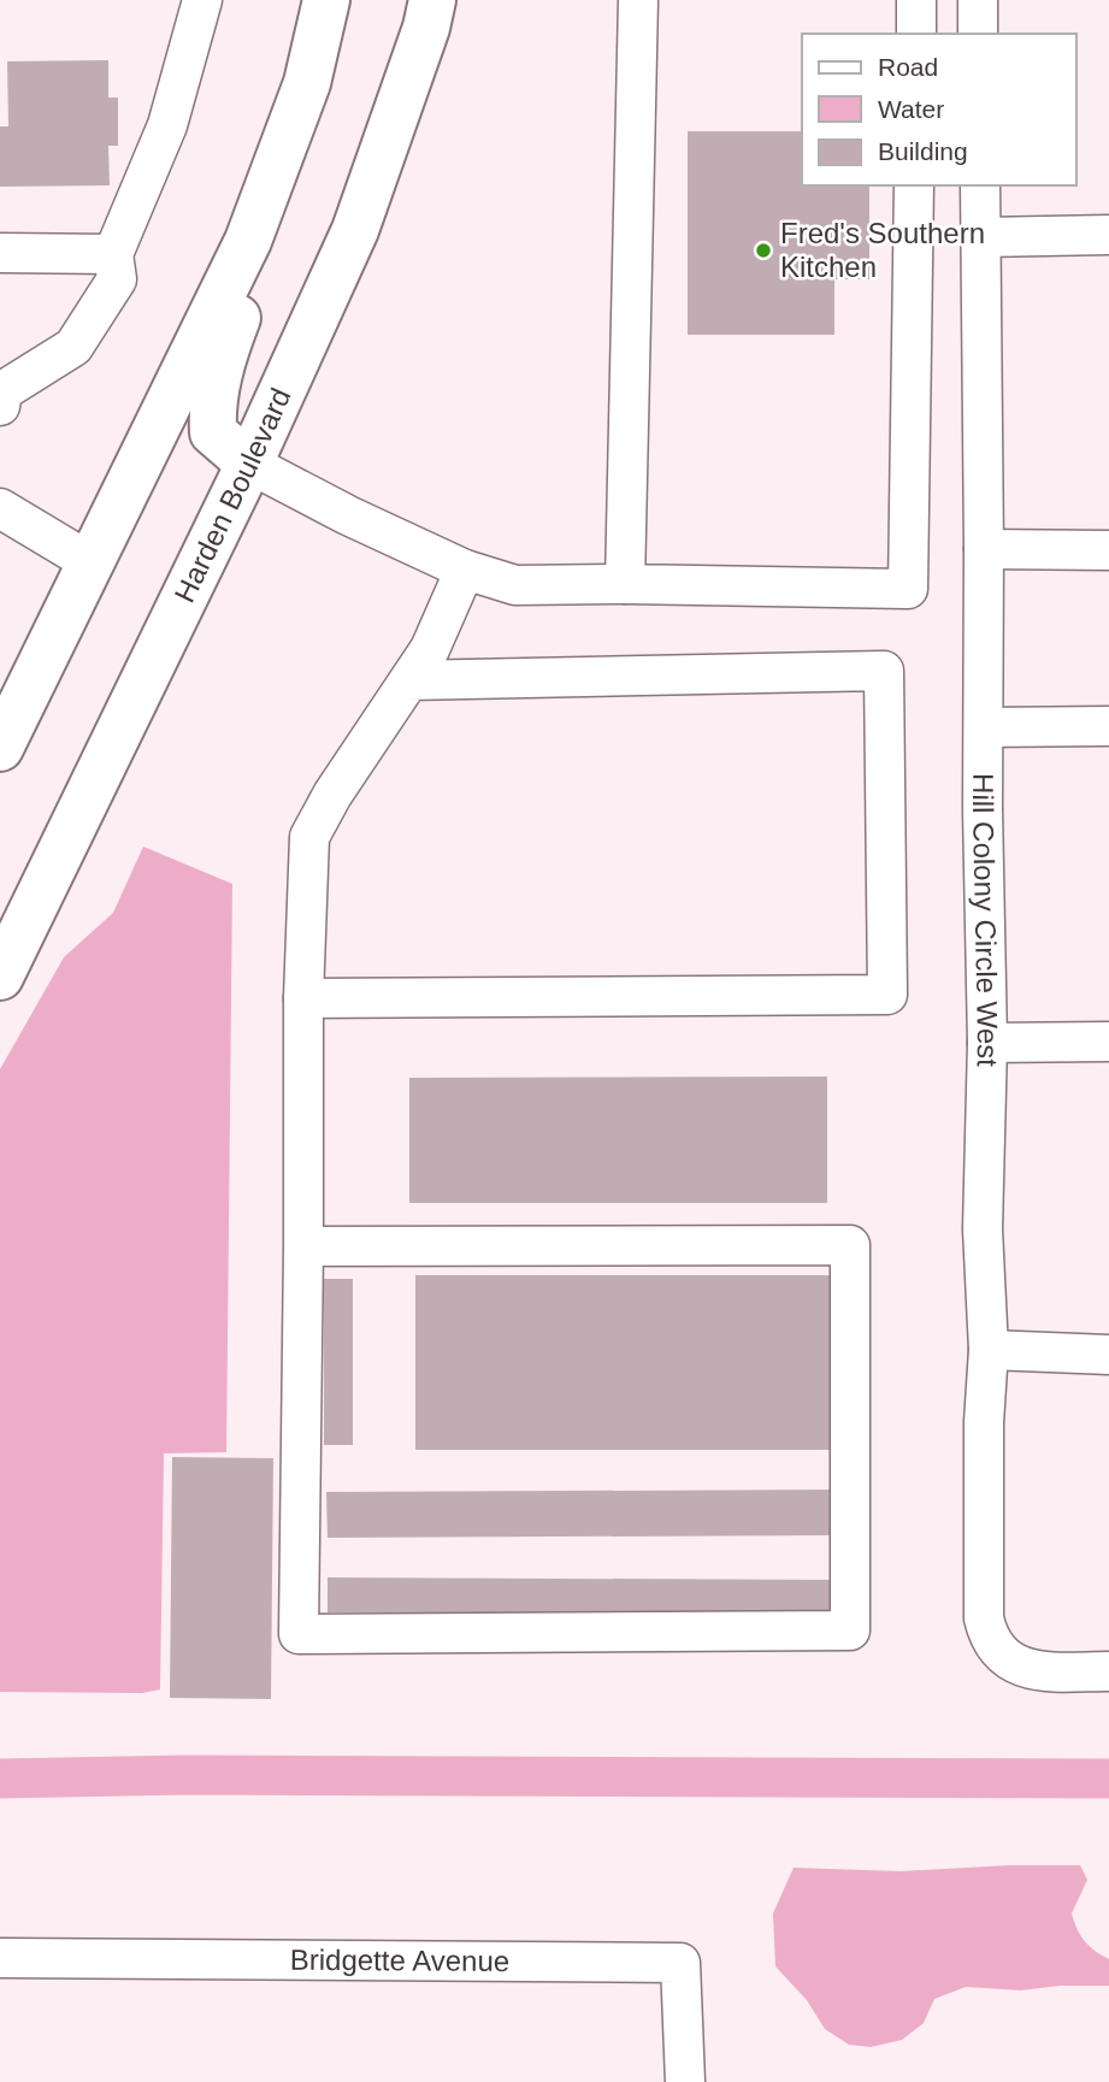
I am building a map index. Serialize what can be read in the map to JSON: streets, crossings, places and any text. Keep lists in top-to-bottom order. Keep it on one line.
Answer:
{"streets":{"main road":["Harden Boulevard"],"street":["Hill Colony Circle West","Bridgette Avenue"]},"places":["Fred's Southern Kitchen"],"legend":["Road","Water","Building"]}
